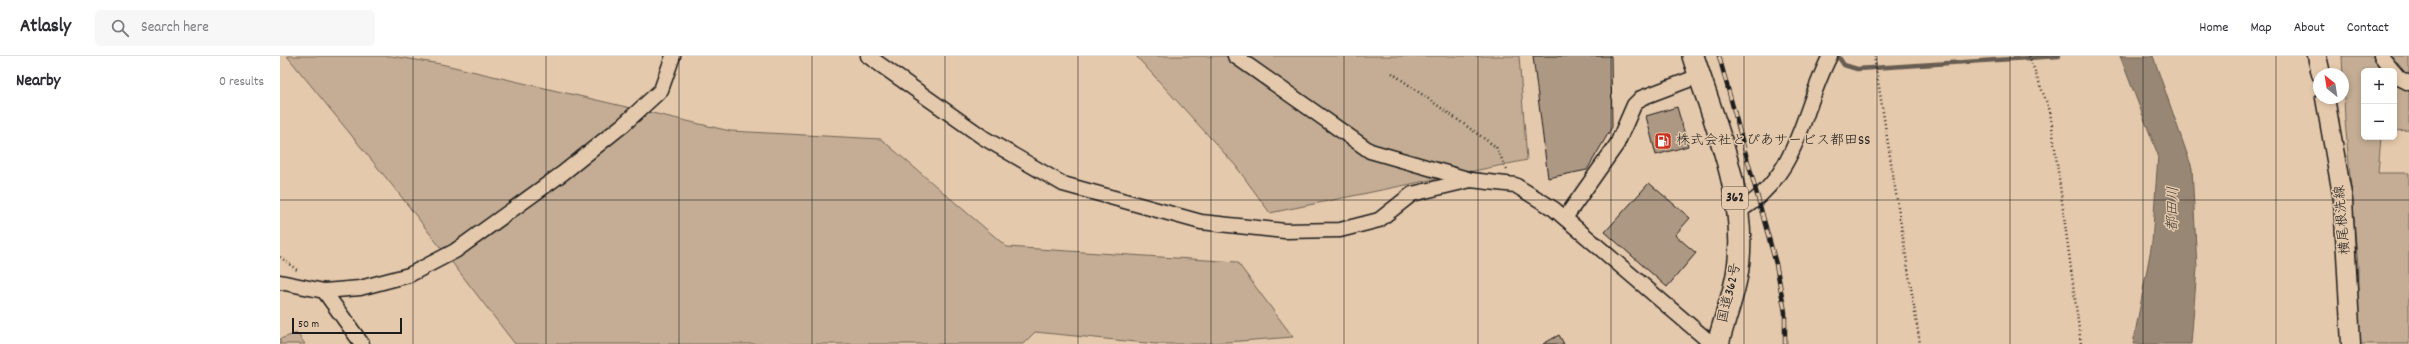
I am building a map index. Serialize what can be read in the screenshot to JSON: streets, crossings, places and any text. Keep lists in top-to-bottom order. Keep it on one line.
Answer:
{"streets":{"highway":["362","国道362号"],"main road":["横尾根洗線"]},"water":["都田川"],"places":{"fuel station":["株式会社とぴあサービス都田SS"]},"scale_bar":"50 m","north":"top left","page":{"header":"Atlasly","search":"Search here","nav":["Home","Map","About","Contact"],"heading":["Nearby","0 results"],"map_buttons":["+","−"],"scale":"50 m"}}
